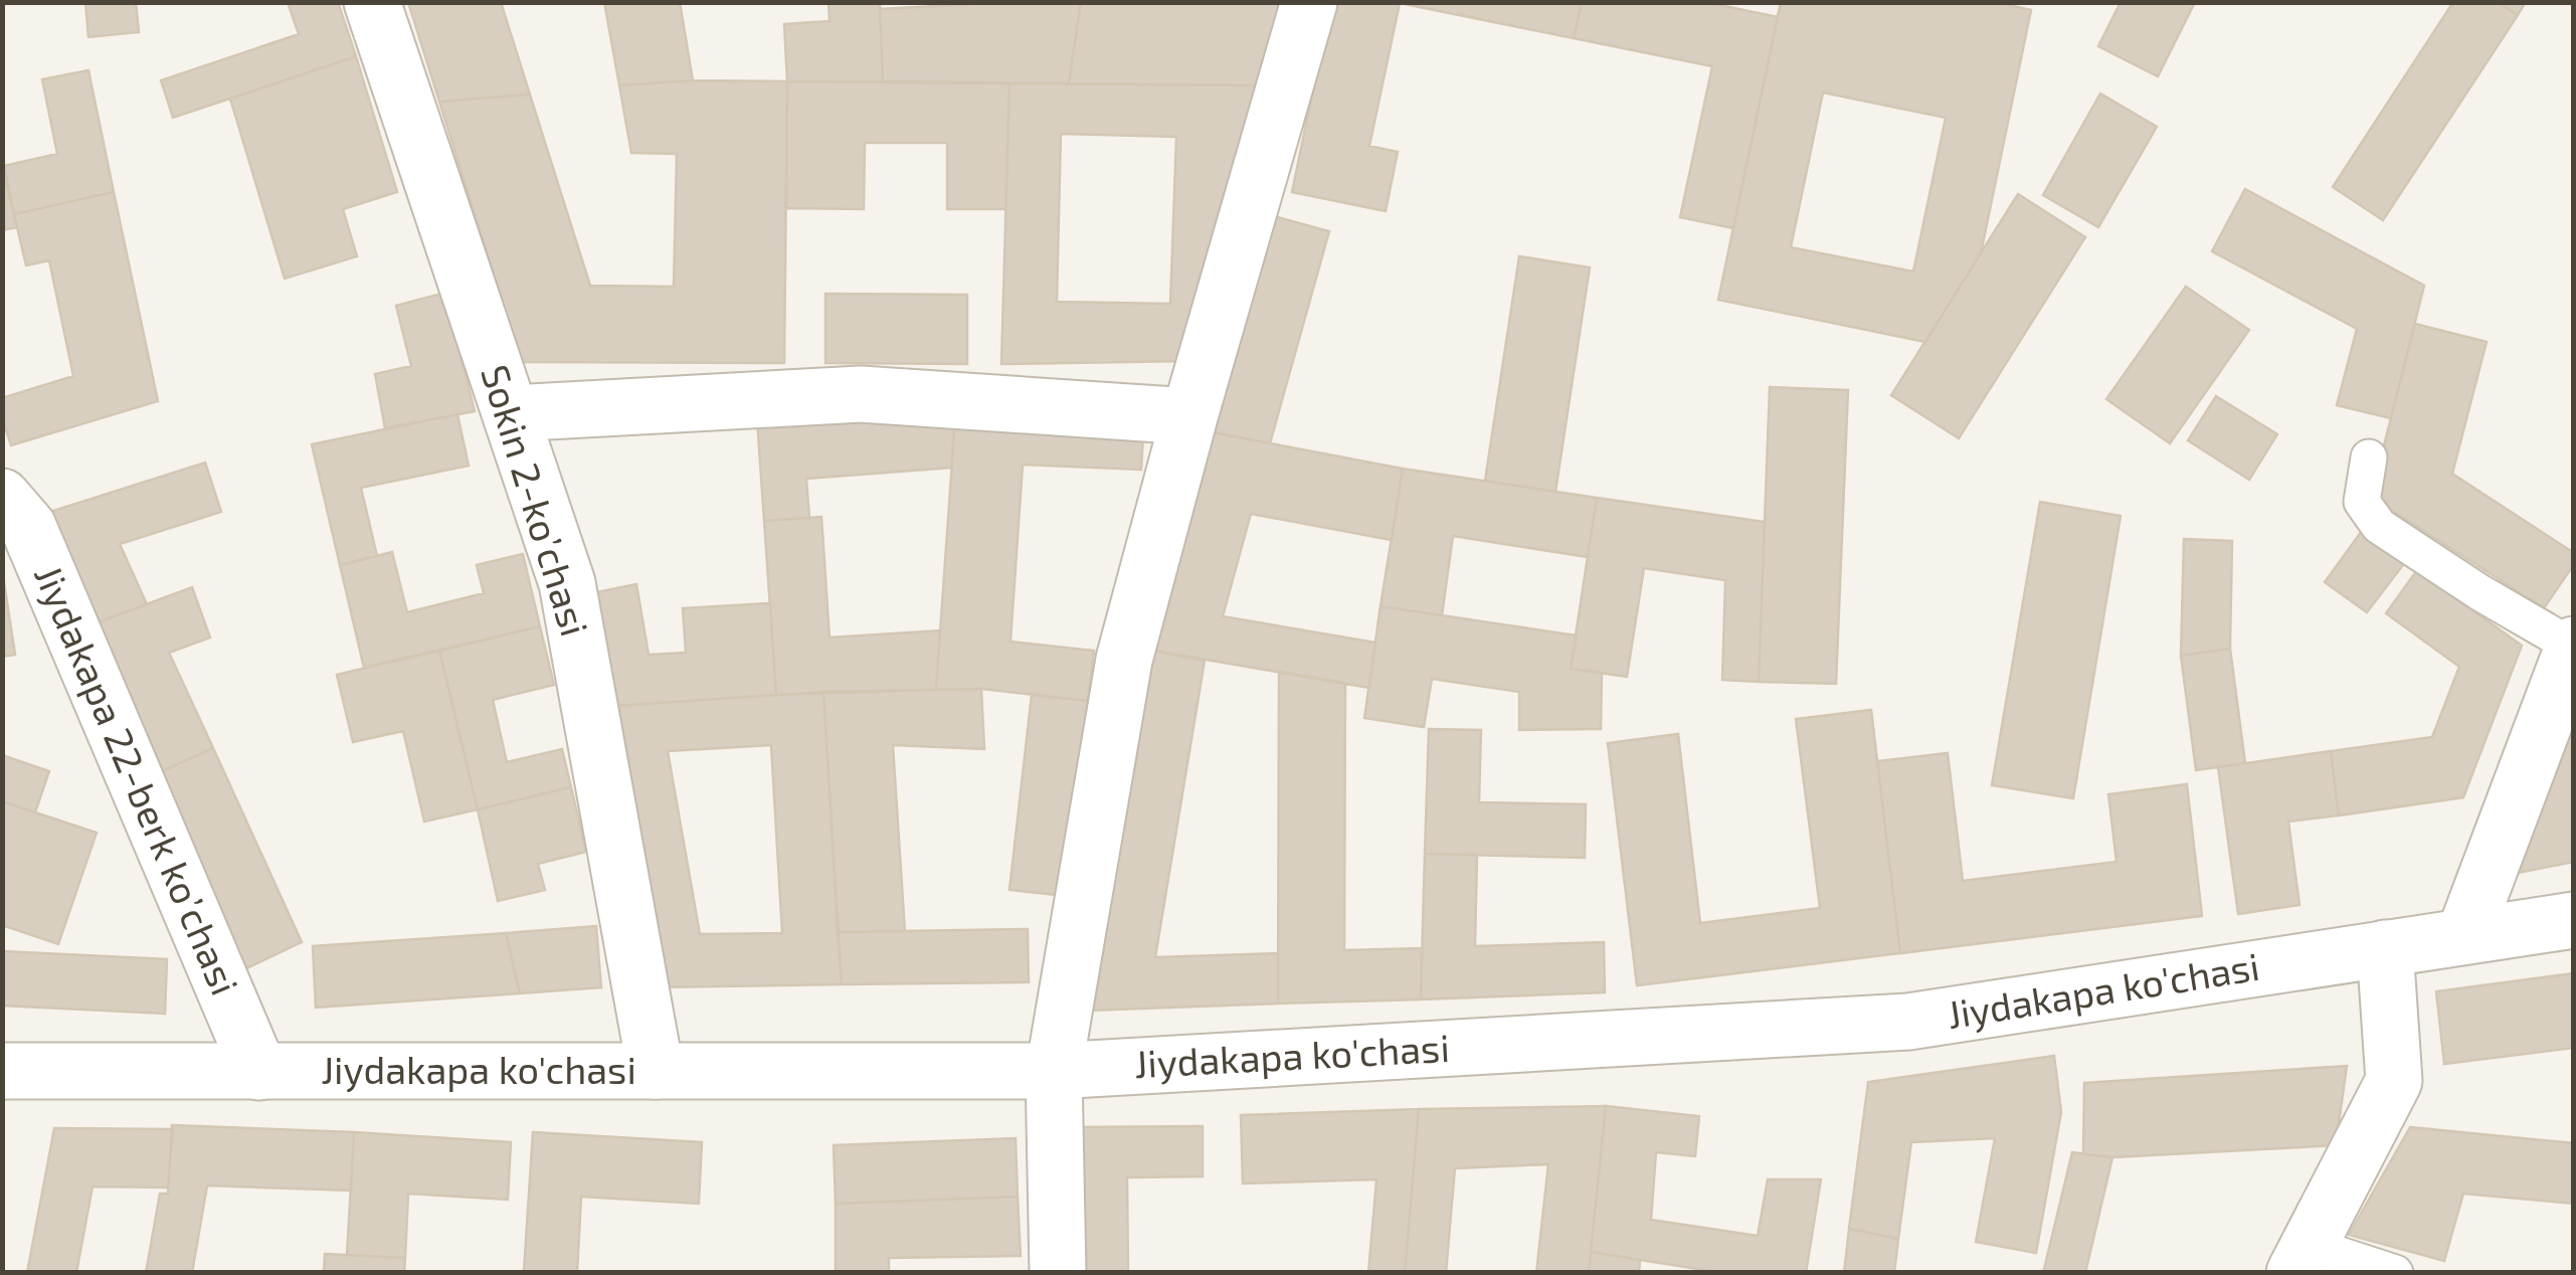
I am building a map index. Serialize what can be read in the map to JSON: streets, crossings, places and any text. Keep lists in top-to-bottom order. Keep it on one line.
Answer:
{"streets":{"street":["Sokin 2-koʼchasi","Jiydakapa 22-berk koʼchasi","Jiydakapa ko'chasi"]},"crossings":[["Sokin 2-koʼchasi","Jiydakapa ko'chasi"],["Jiydakapa 22-berk koʼchasi","Jiydakapa ko'chasi"]]}
